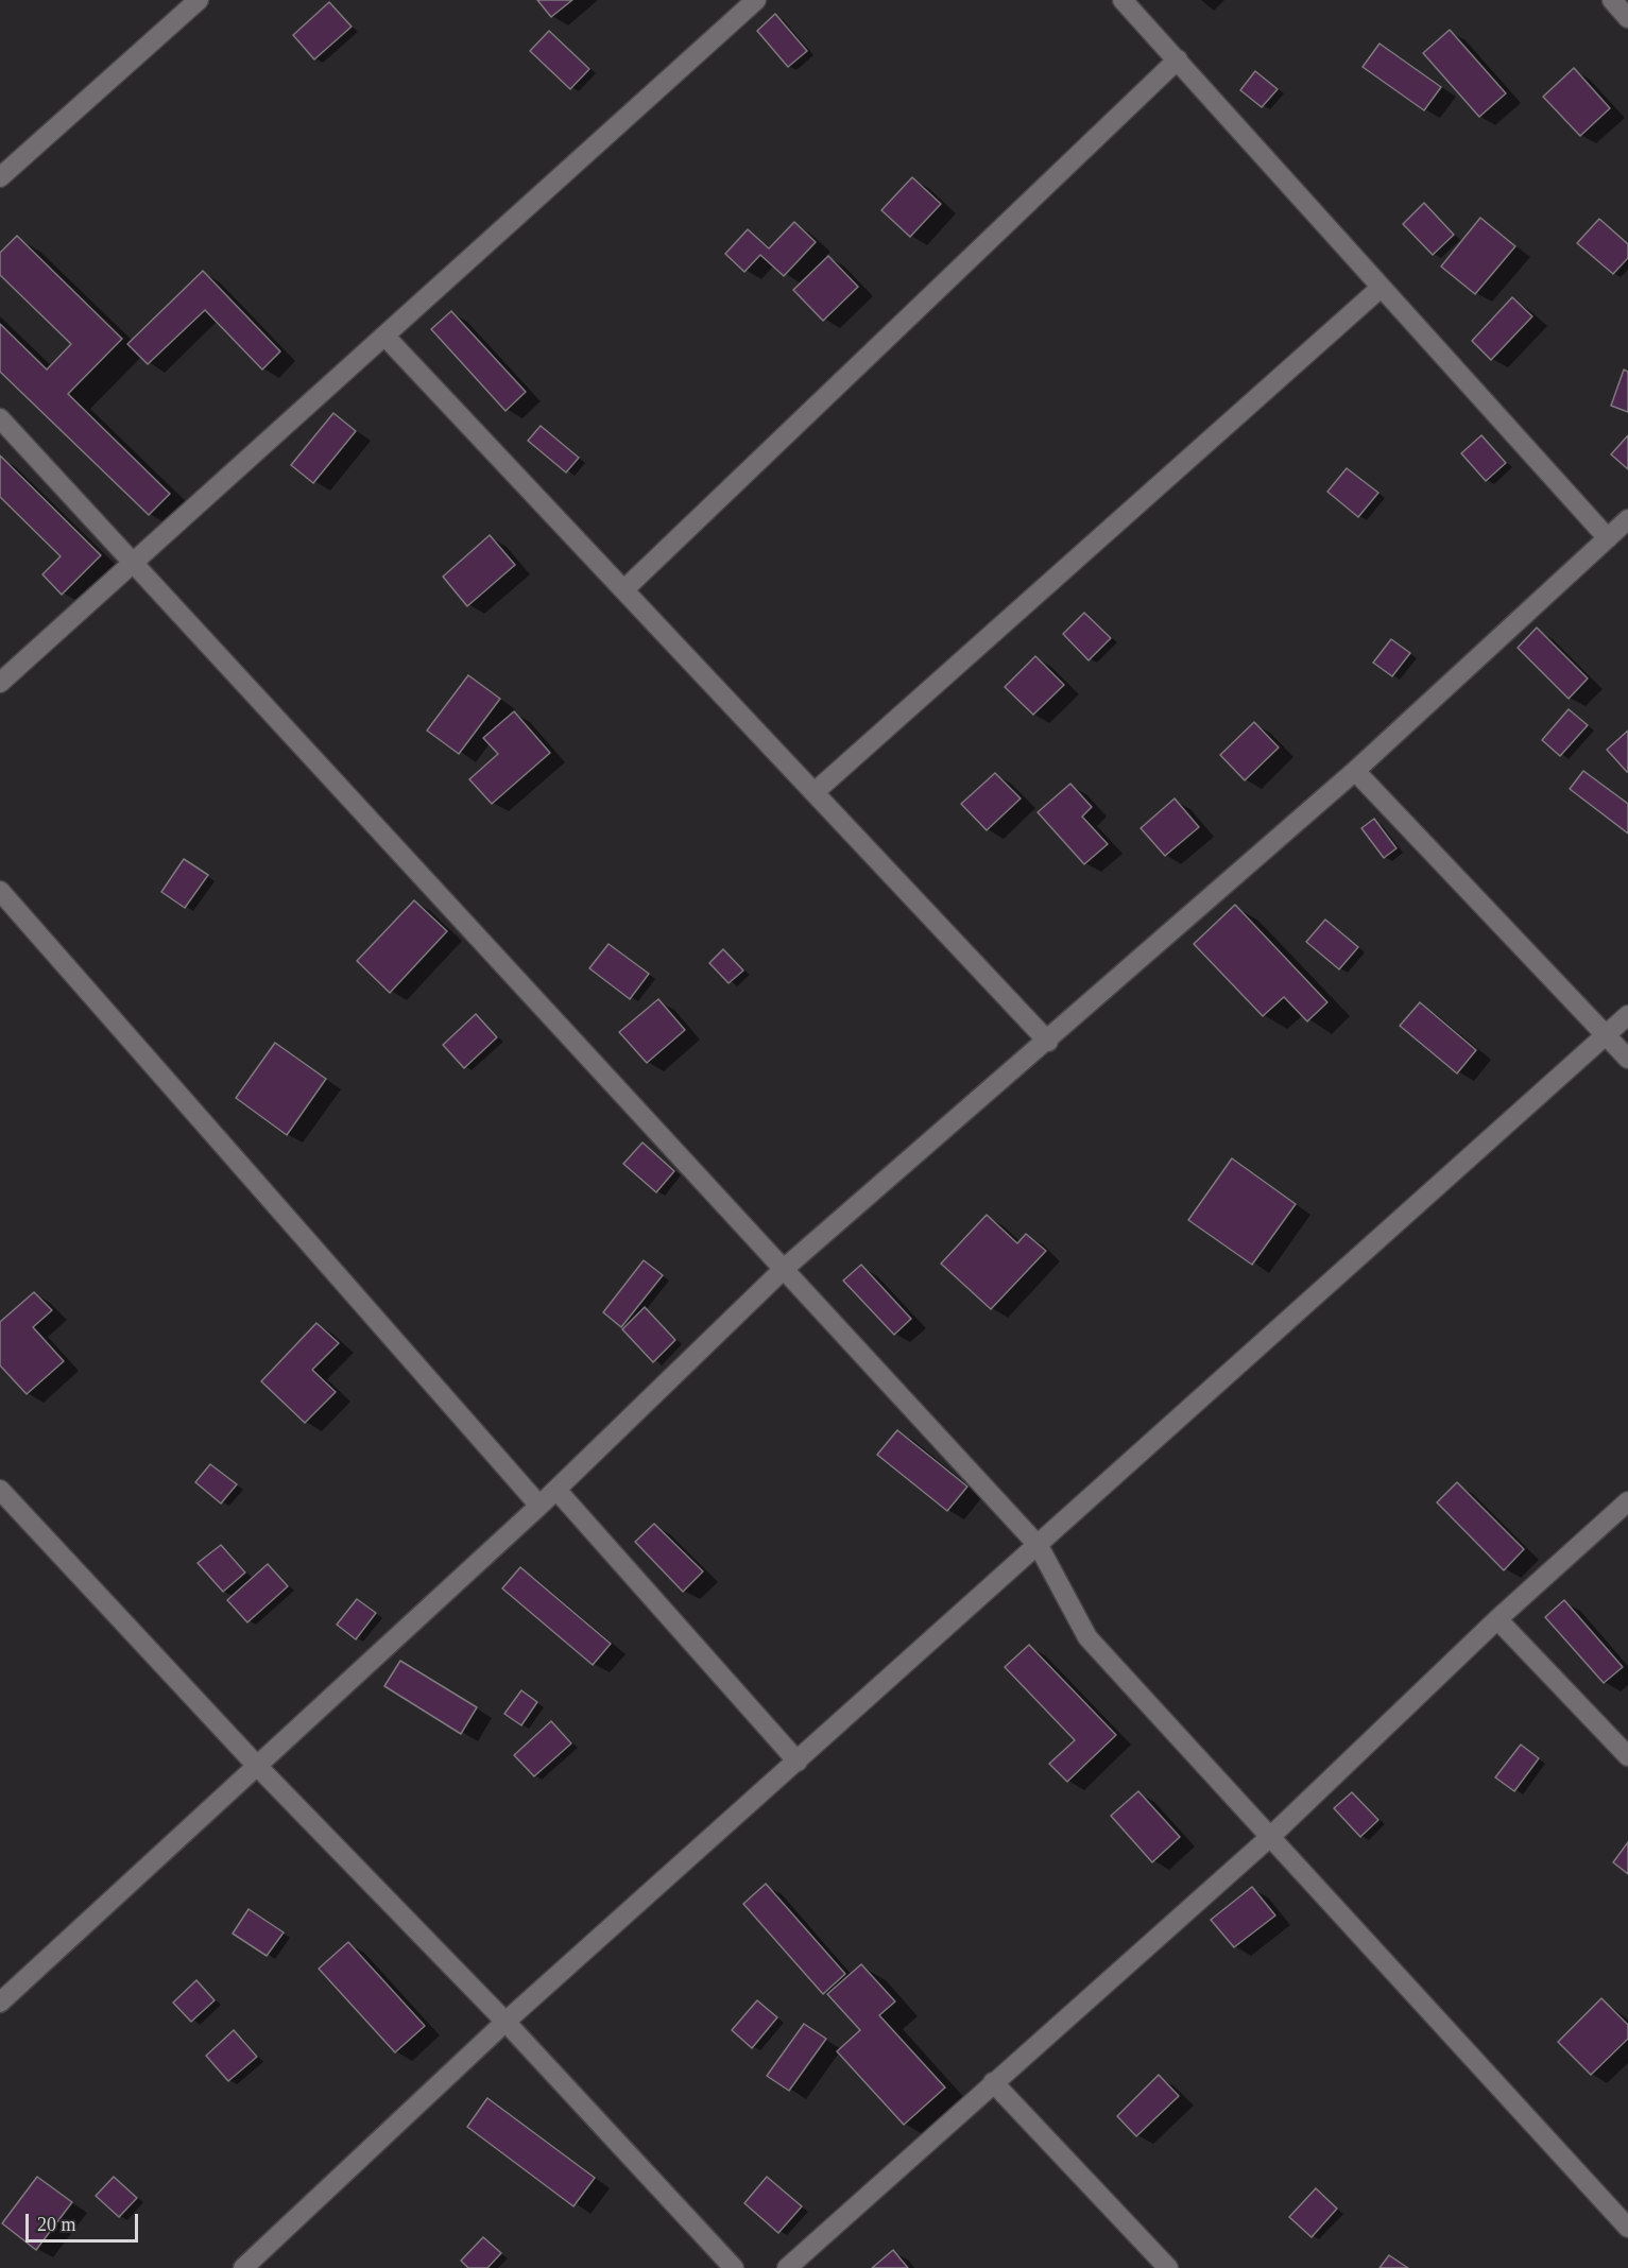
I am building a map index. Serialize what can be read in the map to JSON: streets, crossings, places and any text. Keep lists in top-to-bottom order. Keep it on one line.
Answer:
{"scale_bar":"20 m"}
